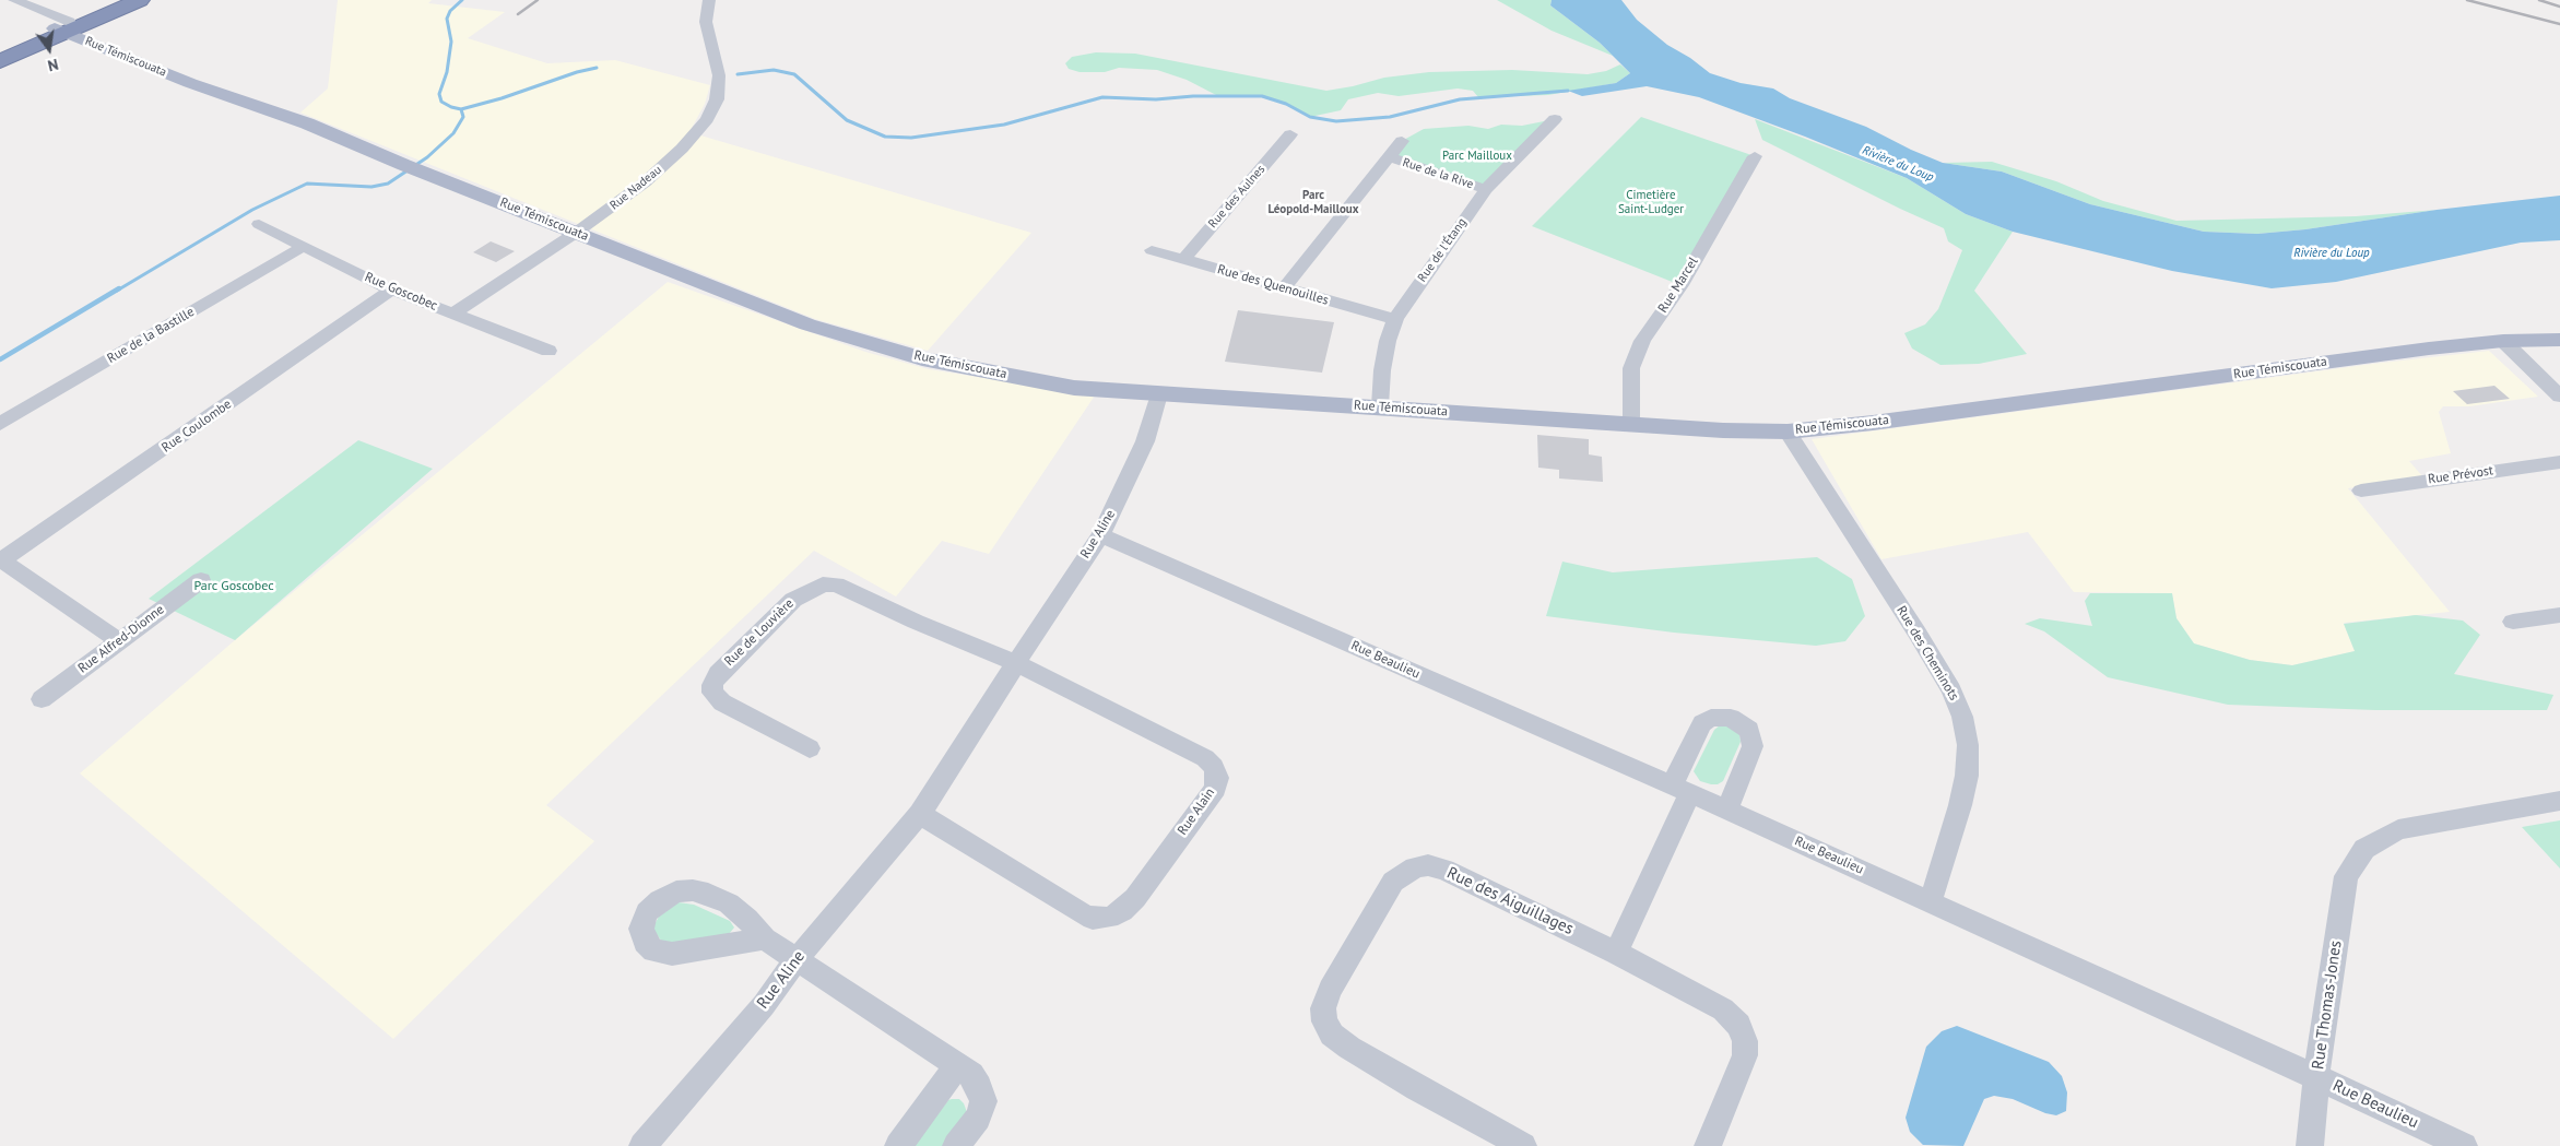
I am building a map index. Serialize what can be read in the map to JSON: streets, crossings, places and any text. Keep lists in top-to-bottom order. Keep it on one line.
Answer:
{"streets":{"main road":["Rue Témiscouata"],"street":["Rue de la Rive","Rue Nadeau","Rue des Aulnes","Rue de l'Étang","Rue des Quenouilles","Rue Marcel","Rue Goscobec","Rue de la Bastille","Rue Coulombe","Rue Prévost","Rue Aline","Rue de Louvière","Rue Alfred-Dionne","Rue des Cheminots","Rue Beaulieu","Rue Alain","Rue des Aiguillages","Rue Thomas-Jones"]},"crossings":[["Rue Témiscouata","Rue Nadeau"],["Rue Témiscouata","Rue de l'Étang"],["Rue Témiscouata","Rue Marcel"],["Rue Témiscouata","Rue Aline"],["Rue Témiscouata","Rue des Cheminots"],["Rue de la Rive","Rue de l'Étang"],["Rue Nadeau","Rue Goscobec"],["Rue des Aulnes","Rue des Quenouilles"],["Rue de l'Étang","Rue des Quenouilles"],["Rue Goscobec","Rue de la Bastille"],["Rue Goscobec","Rue Coulombe"],["Rue Aline","Rue de Louvière"],["Rue Aline","Rue Beaulieu"],["Rue Aline","Rue Alain"],["Rue de Louvière","Rue Alain"],["Rue des Cheminots","Rue Beaulieu"],["Rue des Cheminots","Rue Thomas-Jones"],["Rue Beaulieu","Rue Thomas-Jones"]],"districts":["Parc Léopold-Mailloux"],"water":["Rivière du Loup"],"parks":["Parc Mailloux","Cimetière Saint-Ludger","Parc Goscobec"],"north":"bottom"}
